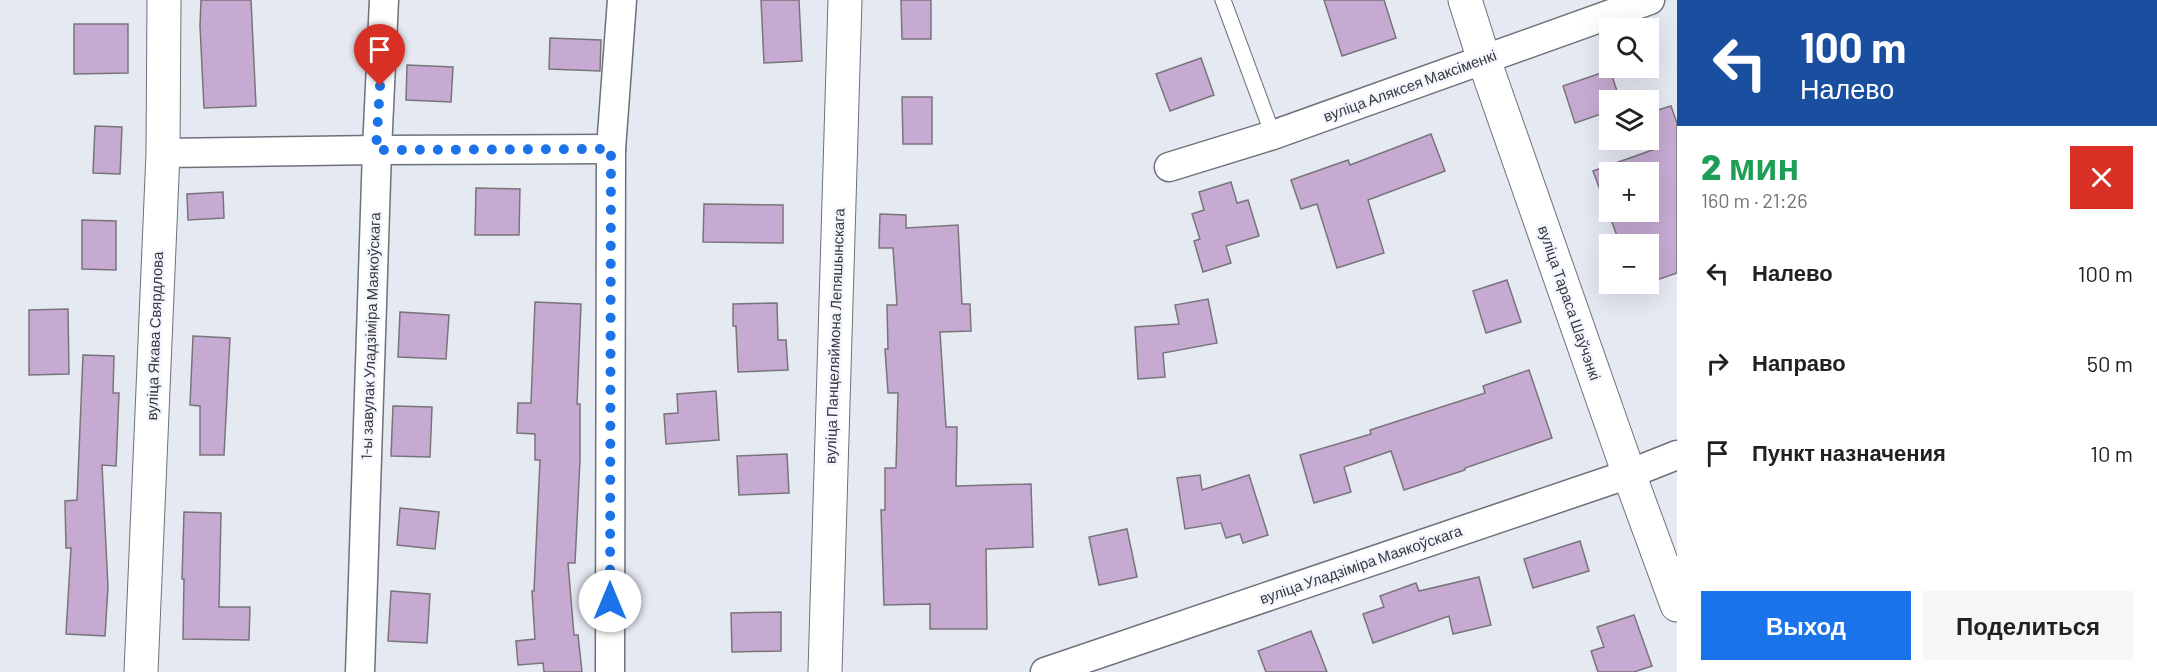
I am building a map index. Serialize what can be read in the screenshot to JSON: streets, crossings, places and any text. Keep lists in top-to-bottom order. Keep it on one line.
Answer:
{"streets":{"street":["вуліца Аляксея Максіменкі","вуліца Тараса Шаўчэнкі","вуліца Якава Свярдлова","1-ы завулак Уладзіміра Маякоўскага","вуліца Панцеляймона Лепяшынскага","вуліца Уладзіміра Маякоўскага"]},"crossings":[["вуліца Аляксея Максіменкі","вуліца Тараса Шаўчэнкі"],["вуліца Тараса Шаўчэнкі","вуліца Уладзіміра Маякоўскага"]],"page":{"turn":["100 m","Налево"],"map_buttons":["+","−"],"heading":["2 мин","160 m · 21:26"],"list":[{"name":"Налево","value":"100 m"},{"name":"Направо","value":"50 m"},{"name":"Пункт назначения","value":"10 m"}],"buttons":["Выход","Поделиться"]}}
